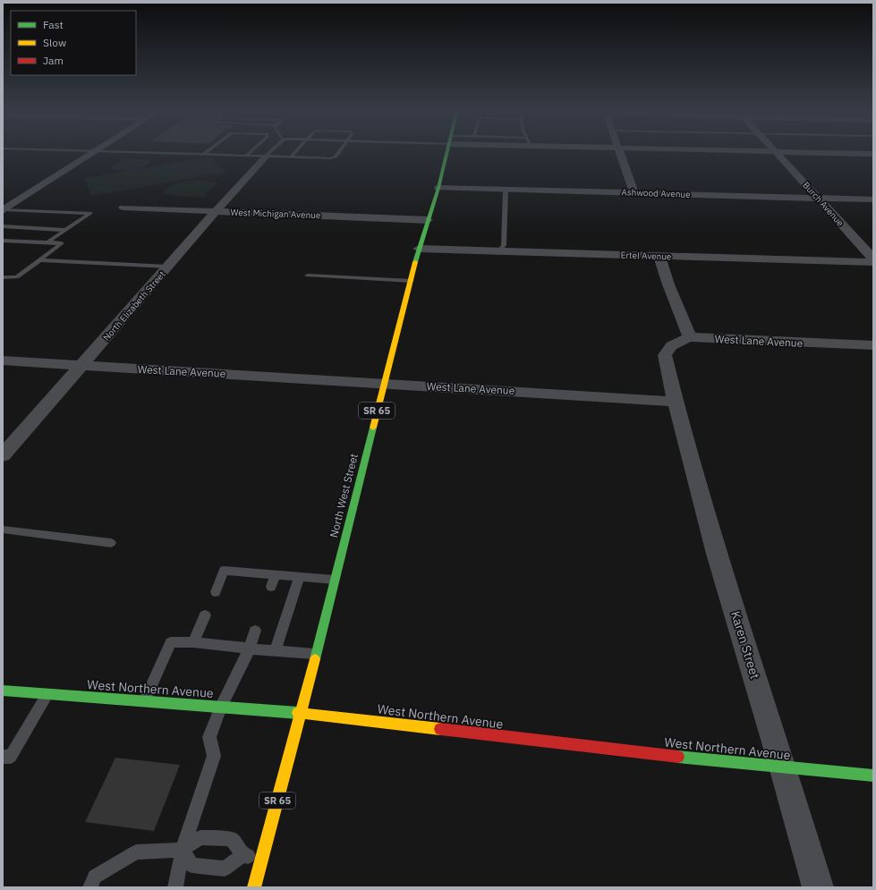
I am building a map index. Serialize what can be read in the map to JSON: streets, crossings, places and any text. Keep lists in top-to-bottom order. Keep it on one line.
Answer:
{"streets":{"main road":["SR 65","North West Street","West Northern Avenue"],"street":["Ashwood Avenue","Burch Avenue","West Michigan Avenue","Ertel Avenue","North Elizabeth Street","West Lane Avenue","Karen Street"]},"crossings":[["Ashwood Avenue","Burch Avenue"],["Ashwood Avenue","North West Street"],["West Michigan Avenue","North Elizabeth Street"],["West Michigan Avenue","North West Street"],["Ertel Avenue","North West Street"],["North Elizabeth Street","West Lane Avenue"],["West Lane Avenue","North West Street"],["West Lane Avenue","Karen Street"],["North West Street","West Northern Avenue"],["Karen Street","West Northern Avenue"]],"legend":["Fast","Slow","Jam"]}
